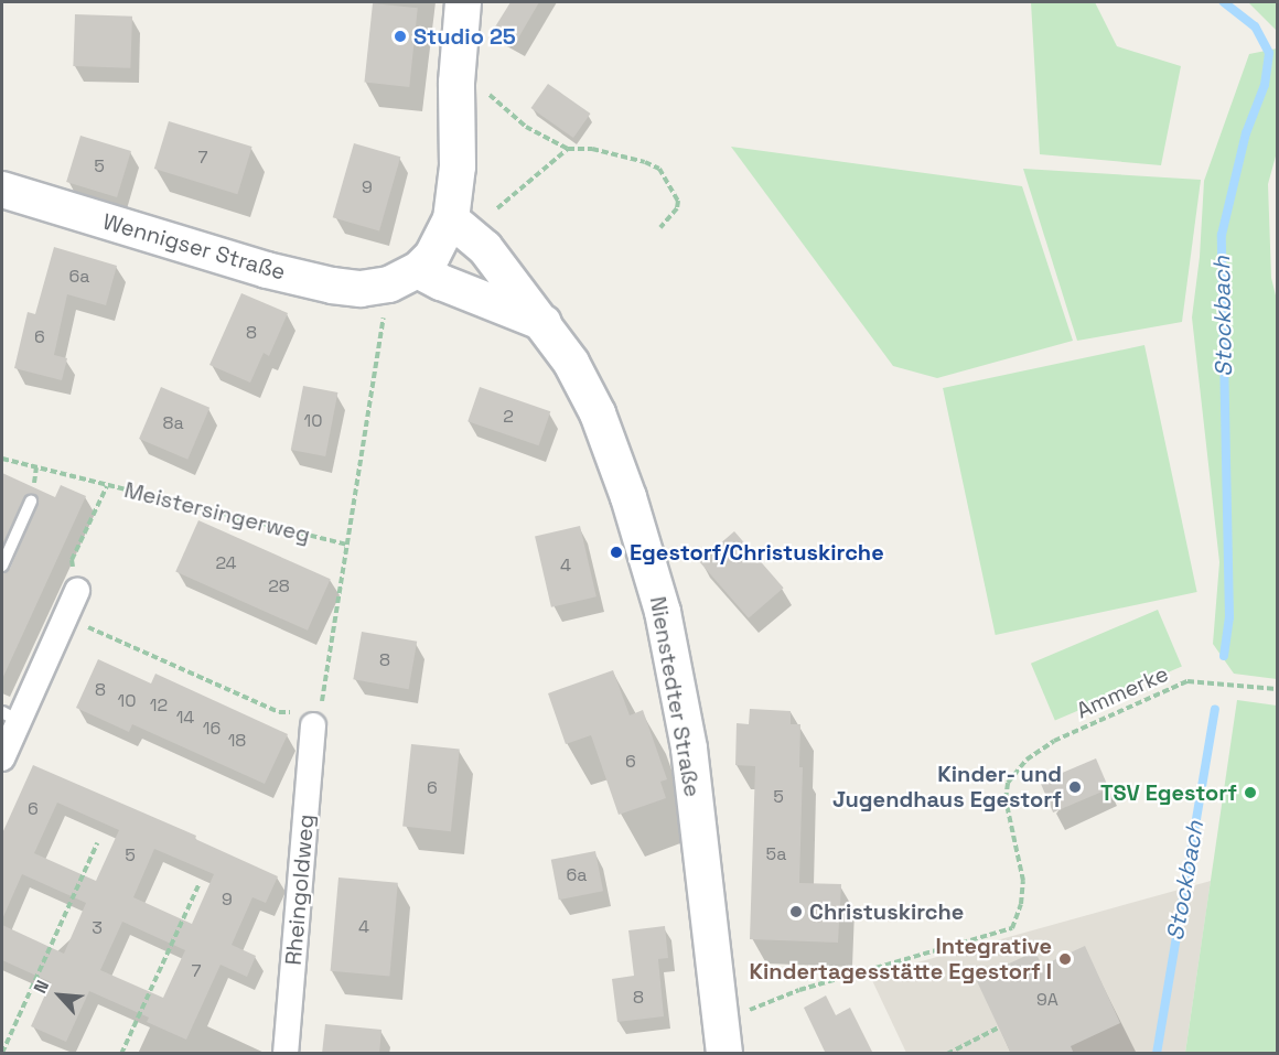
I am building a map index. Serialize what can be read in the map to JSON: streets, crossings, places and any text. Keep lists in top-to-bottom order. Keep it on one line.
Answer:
{"streets":{"main road":["Wennigser Straße","Nienstedter Straße"],"street":["Rheingoldweg"],"path":["Meistersingerweg","Ammerke"]},"crossings":[["Ammerke","Nienstedter Straße"]],"water":["Stockbach"],"places":["Studio 25","Egestorf/Christuskirche","Kinder- und Jugendhaus Egestorf","TSV Egestorf","Christuskirche","Integrative Kindertagesstätte Egestorf I"],"house_numbers":["7","5","9","6a","8","6","2","10","8a","24","4","28","8","8","10","12","14","16","18","6","6","5","6","5a","5","6a","9","4","3","7","8","9A"],"north":"top left"}
